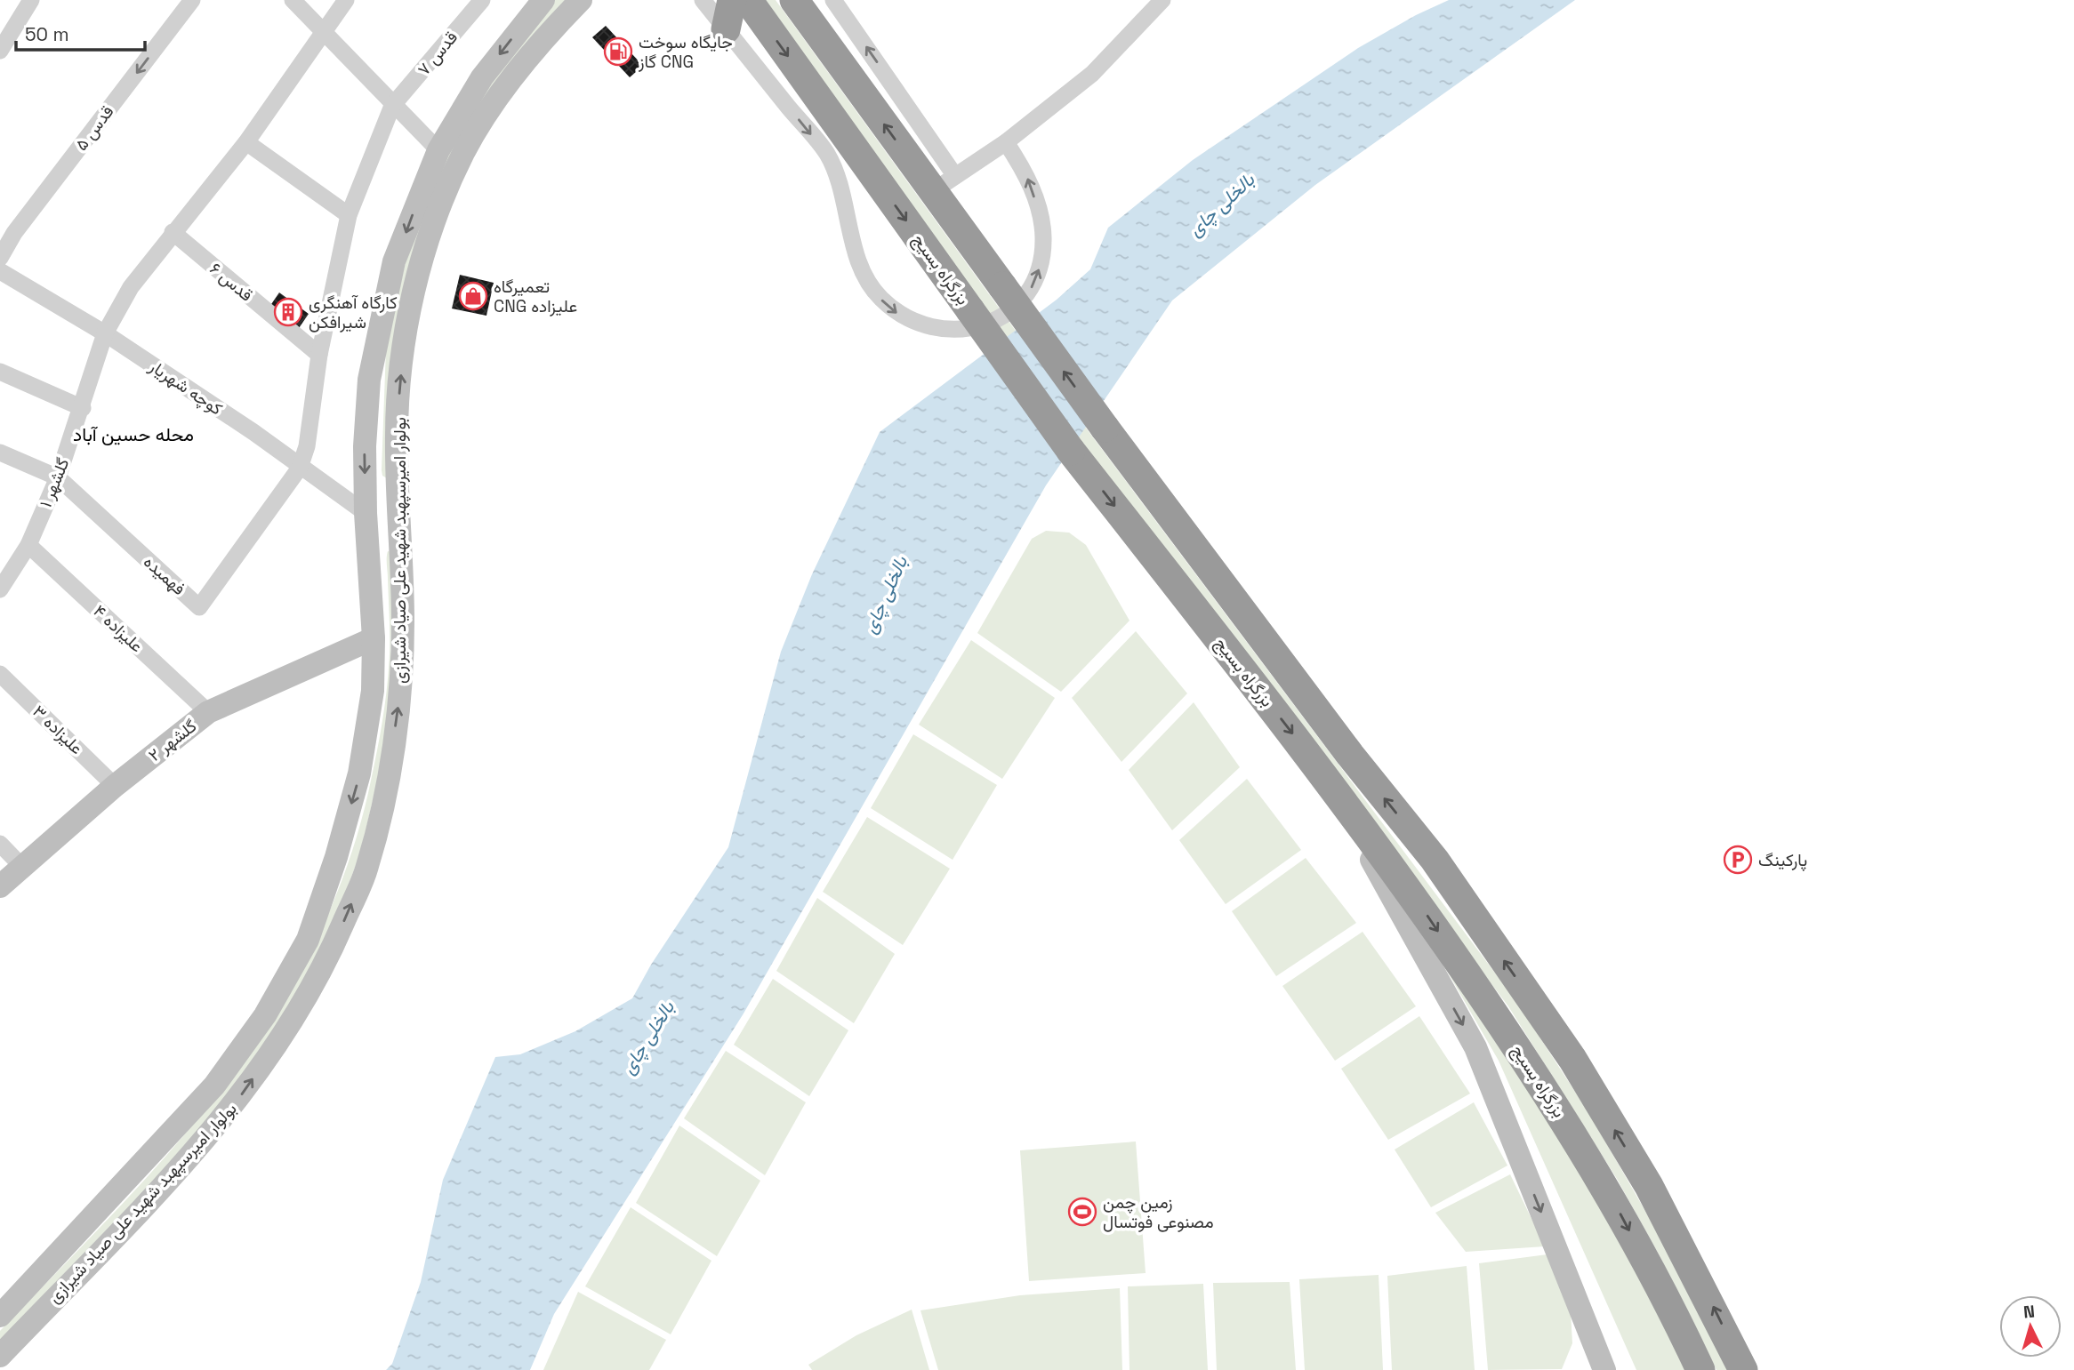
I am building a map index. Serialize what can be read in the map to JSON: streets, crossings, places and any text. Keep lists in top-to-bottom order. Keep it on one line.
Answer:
{"streets":{"highway":["بزرگراه بسیج"],"main road":["بولوار امیرسپهبد شهید علی صیاد شیرازی","گلشهر ۲"],"street":["قدس ۷","قدس ۵","قدس ۶","کوچه شهریار","گلشهر ۱","فهمیده","علیزاده ۴","علیزاده ۳"]},"crossings":[["قدس ۷","قدس ۶"],["قدس ۷","کوچه شهریار"],["قدس ۷","فهمیده"],["کوچه شهریار","گلشهر ۱"],["کوچه شهریار","بولوار امیرسپهبد شهید علی صیاد شیرازی"],["کوچه شهریار","فهمیده"],["گلشهر ۱","فهمیده"],["گلشهر ۱","علیزاده ۴"],["بولوار امیرسپهبد شهید علی صیاد شیرازی","گلشهر ۲"],["علیزاده ۴","گلشهر ۲"],["علیزاده ۳","گلشهر ۲"]],"districts":["محله حسین آباد"],"water":["بالخلی چای"],"places":{"fuel station":["جایگاه سوخت گاز CNG"],"shop":["تعمیرگاه CNG علیزاده"],"building":["کارگاه آهنگری شیرافکن"],"parking":["پارکینگ"],"sports":["زمین چمن مصنوعی فوتسال"]},"scale_bar":"50 m","north":"top"}
